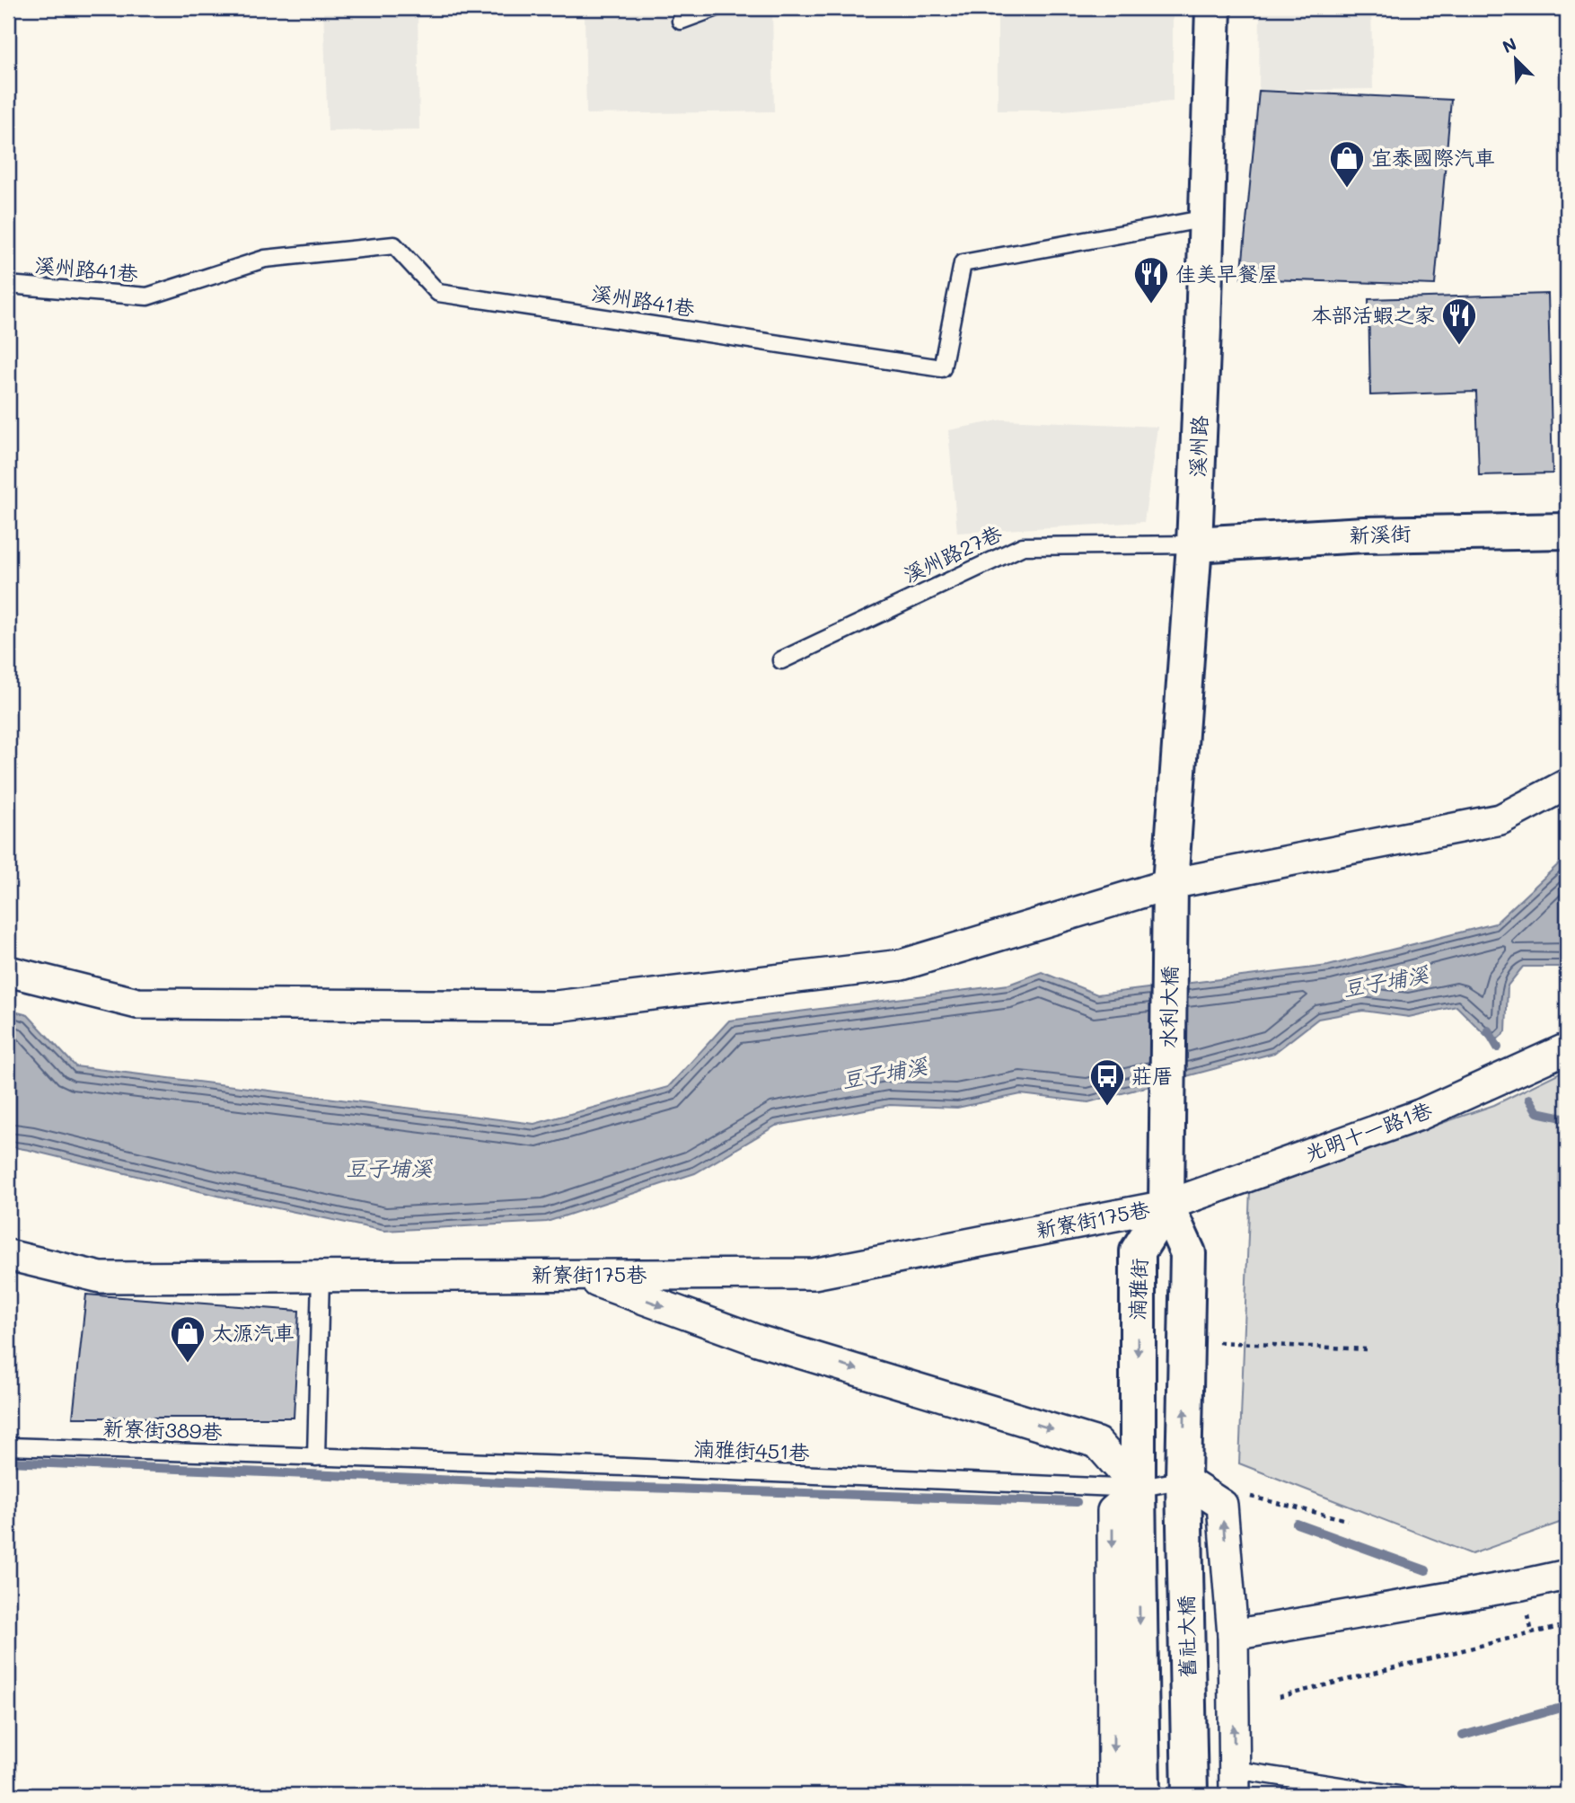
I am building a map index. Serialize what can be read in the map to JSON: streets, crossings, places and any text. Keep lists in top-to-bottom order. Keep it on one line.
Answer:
{"streets":{"street":["溪州路","新溪街","水利大橋","光明十一路1巷","新寮街175巷","湳雅街","舊社大橋"],"lane":["溪州路41巷","溪州路27巷","新寮街389巷","湳雅街451巷"]},"crossings":[["溪州路41巷","溪州路"],["溪州路","新溪街"],["溪州路","溪州路27巷"],["溪州路","水利大橋"],["新溪街","溪州路27巷"],["水利大橋","光明十一路1巷"],["水利大橋","新寮街175巷"],["水利大橋","湳雅街"],["光明十一路1巷","新寮街175巷"],["光明十一路1巷","湳雅街"],["新寮街175巷","湳雅街"],["湳雅街","湳雅街451巷"],["新寮街389巷","湳雅街451巷"],["湳雅街451巷","舊社大橋"]],"water":["豆子埔溪"],"places":{"shop":["宜泰國際汽車","太源汽車"],"restaurant":["佳美早餐屋","本部活蝦之家"],"bus stop":["莊厝"]},"north":"top left"}
